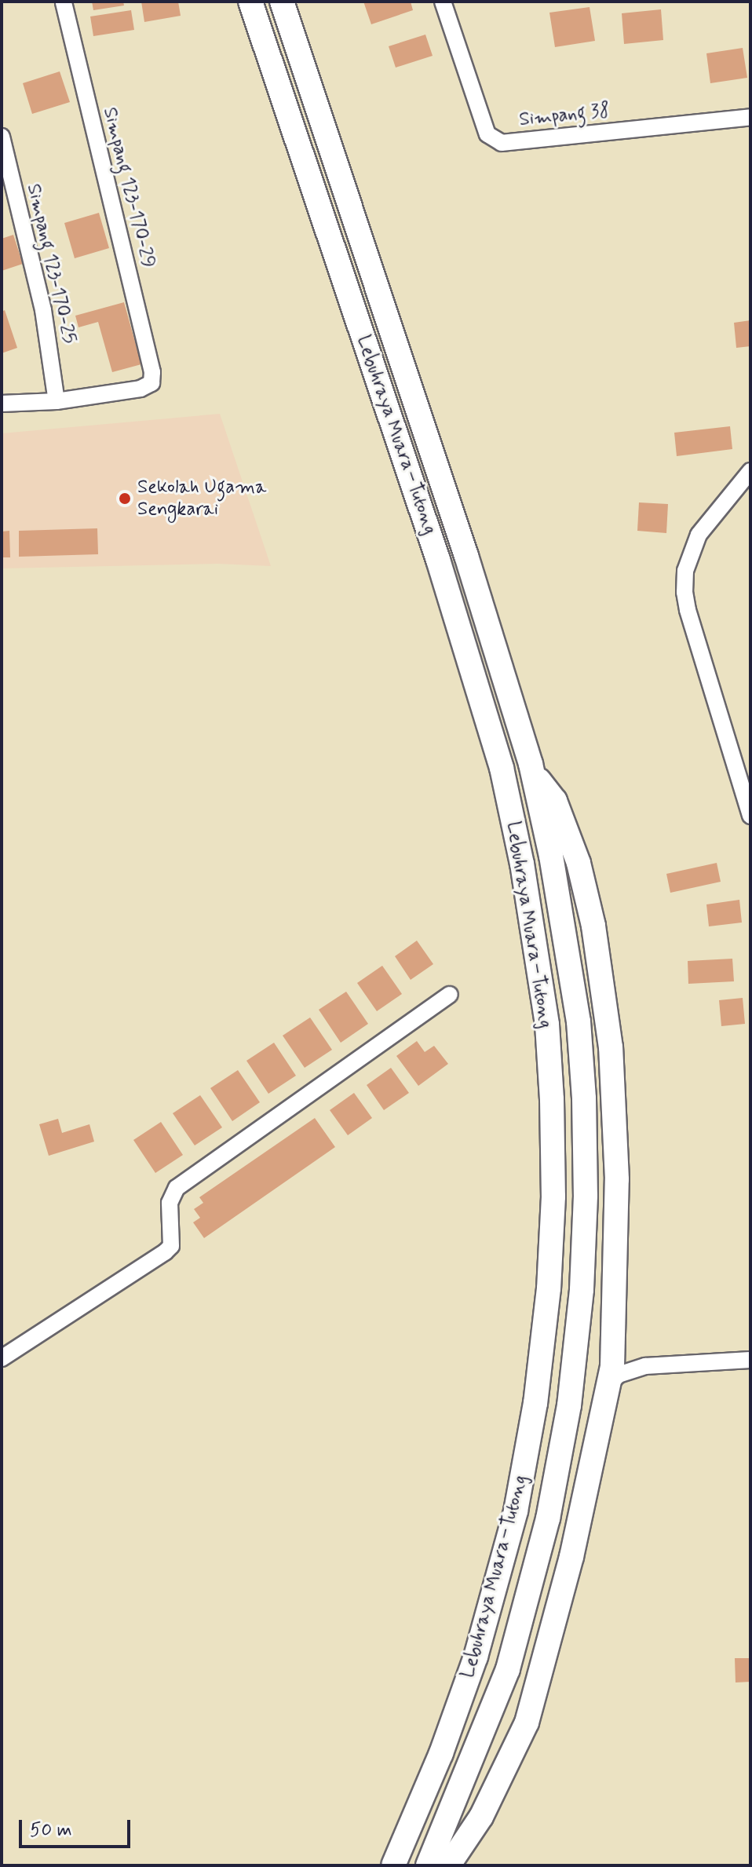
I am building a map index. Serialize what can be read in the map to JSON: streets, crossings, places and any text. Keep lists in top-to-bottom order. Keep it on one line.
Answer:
{"streets":{"highway":["Lebuhraya Muara–Tutong"],"street":["Simpang 38","Simpang 123-170-29","Simpang 123-170-25"]},"crossings":[["Simpang 123-170-29","Simpang 123-170-25"]],"places":["Sekolah Ugama Sengkarai"],"scale_bar":"50 m"}
